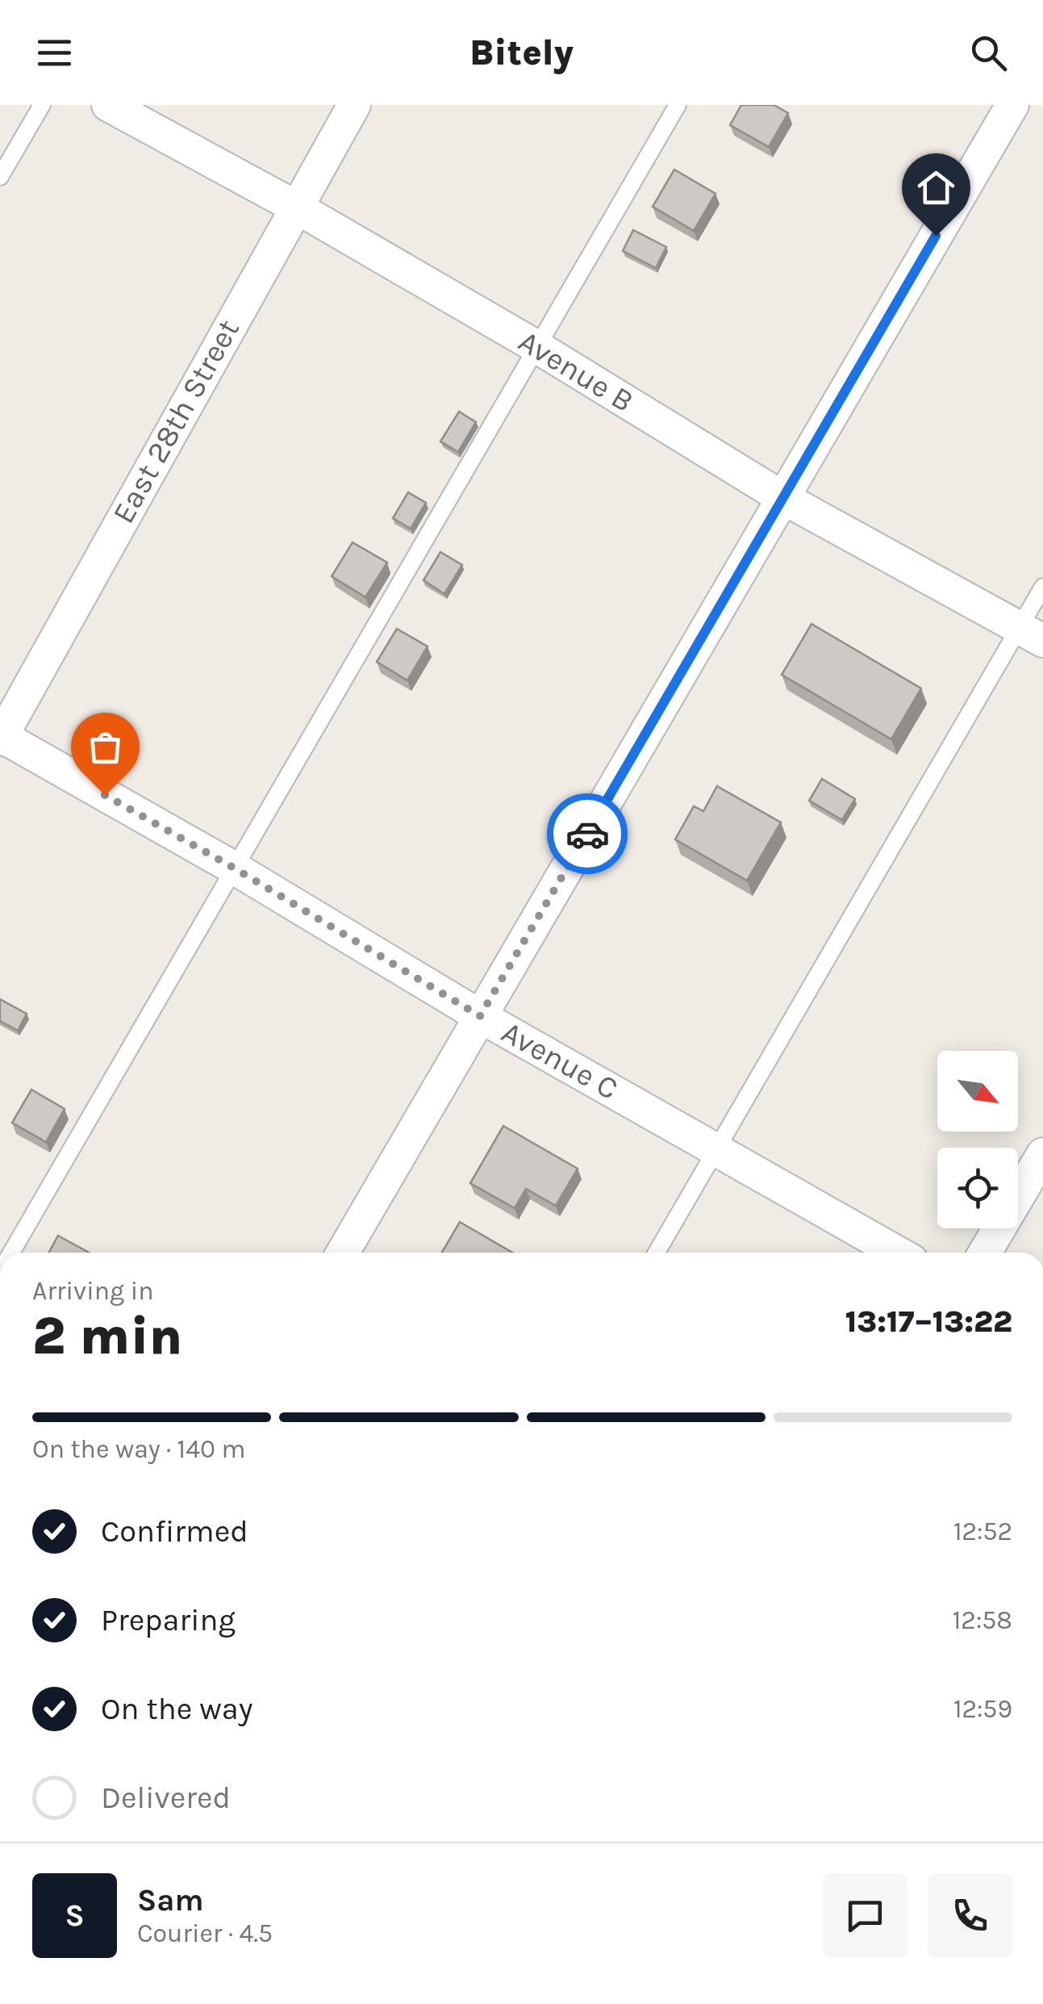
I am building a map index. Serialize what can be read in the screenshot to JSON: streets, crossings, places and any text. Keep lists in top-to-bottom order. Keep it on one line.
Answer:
{"streets":{"street":["Avenue B","East 28th Street","Avenue C"]},"crossings":[["Avenue B","East 28th Street"],["East 28th Street","Avenue C"]],"north":"bottom right","page":{"header":"Bitely","heading":["2 min","Arriving in","13:17–13:22"],"panel":["Sam","Courier · 4.5"],"bar":"On the way · 140 m","list":[["Confirmed","12:52"],["Preparing","12:58"],["On the way","12:59"],"Delivered"],"round":"S"}}
